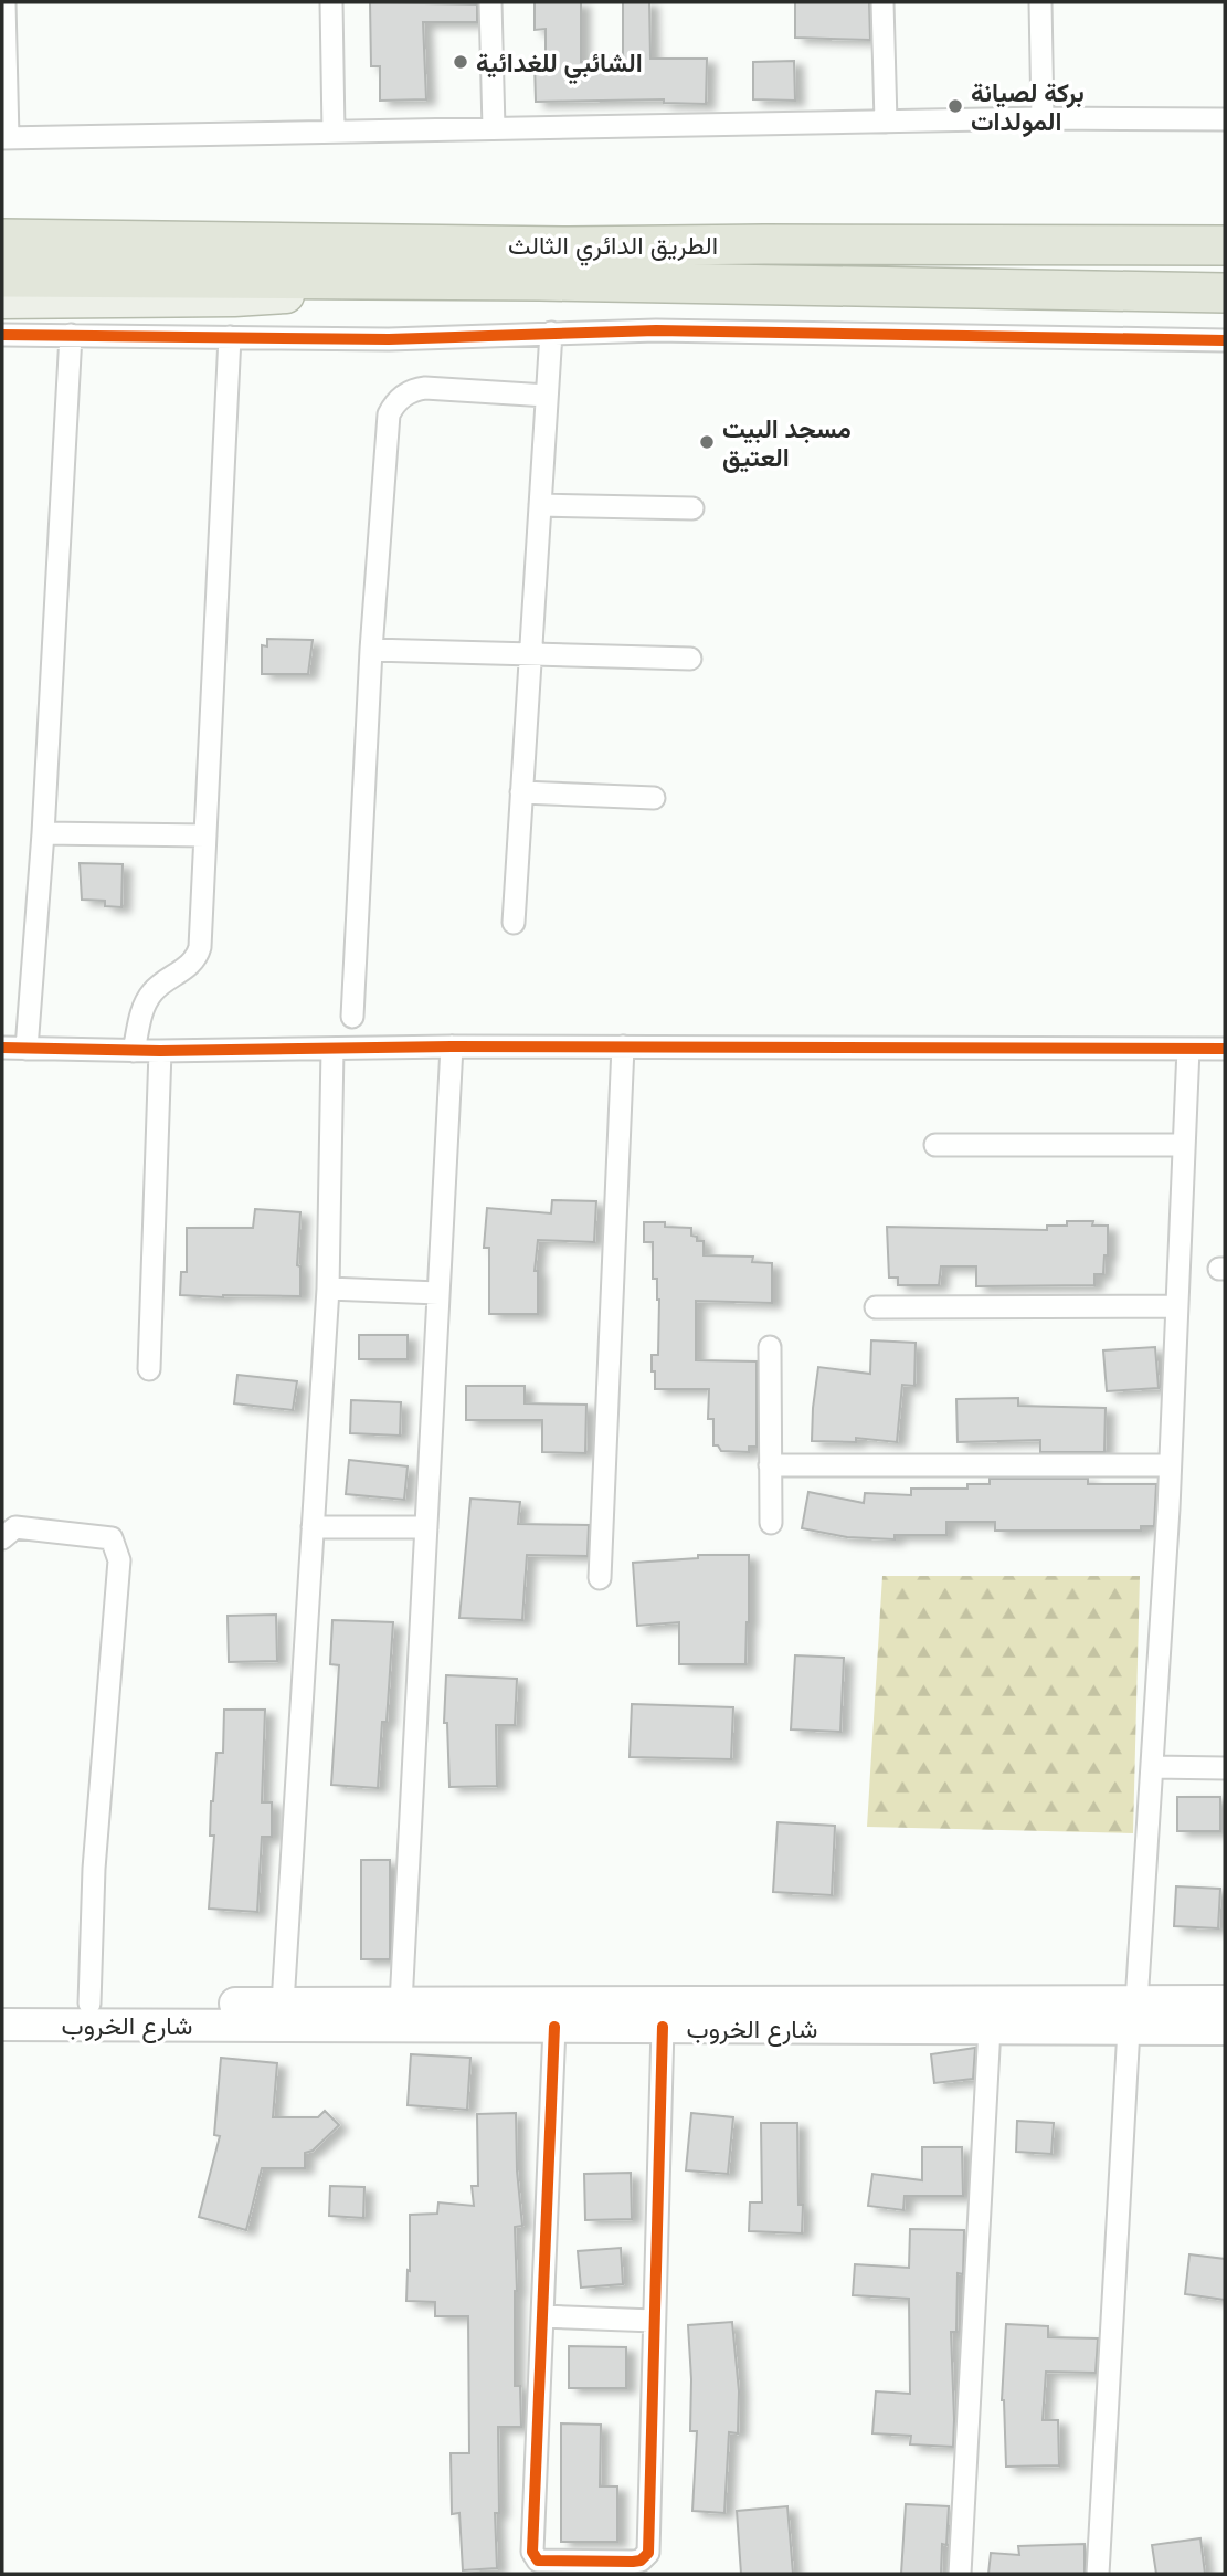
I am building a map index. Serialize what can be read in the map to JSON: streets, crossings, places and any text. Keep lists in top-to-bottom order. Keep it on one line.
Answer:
{"streets":{"highway":["الطريق الدائري الثالث"],"main road":["شارع الخروب"]},"places":["الشائبي للغدائية","بركة لصيانة المولدات","مسجد البيت العتيق"]}
